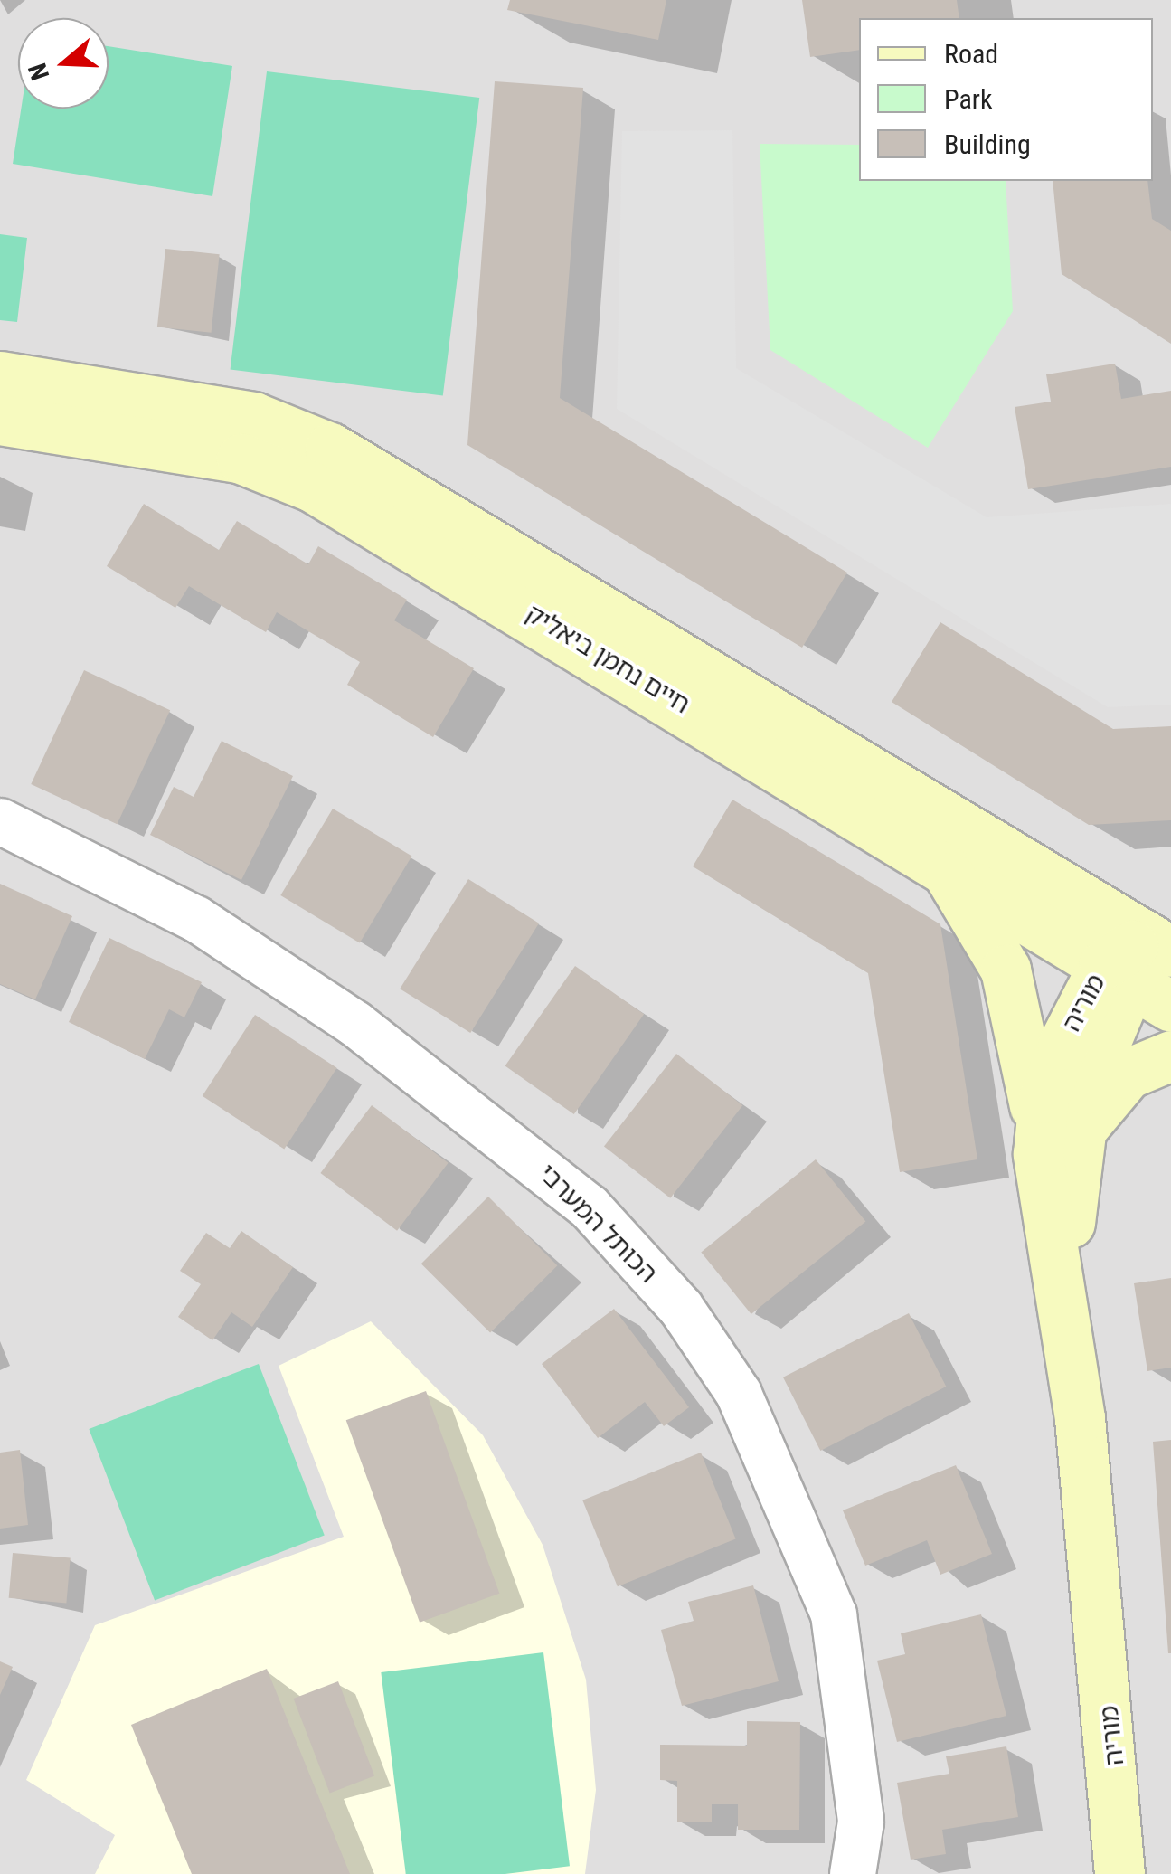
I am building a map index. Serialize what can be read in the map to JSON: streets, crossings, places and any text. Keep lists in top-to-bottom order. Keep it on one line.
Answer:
{"streets":{"street":["חיים נחמן ביאליק","מוריה","הכותל המערבי"]},"crossings":[["חיים נחמן ביאליק","מוריה"]],"legend":["Road","Park","Building"],"north":"left"}
